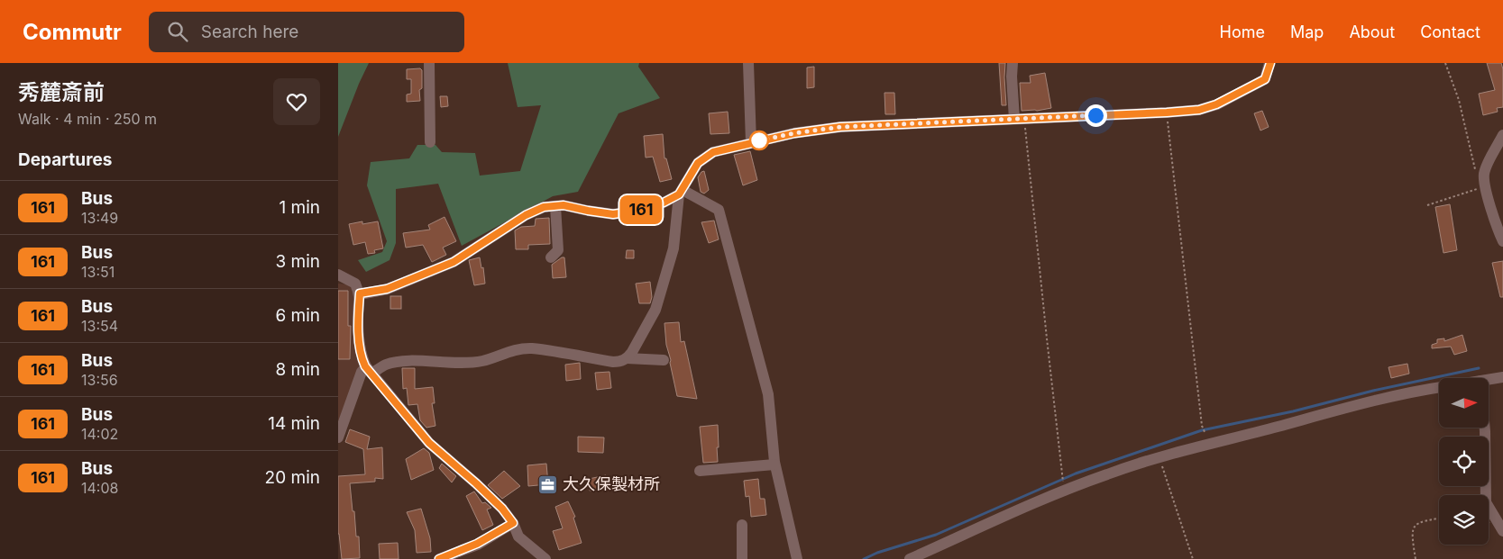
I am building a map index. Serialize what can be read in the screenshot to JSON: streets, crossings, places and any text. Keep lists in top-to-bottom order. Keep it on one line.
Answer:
{"places":{"office":["大久保製材所"]},"lines":["bus line 161"],"north":"right","page":{"header":"Commutr","search":"Search here","nav":["Home","Map","About","Contact"],"heading":[["秀麓斎前","Walk · 4 min · 250 m"],"Departures"],"on_map":"161","list":[{"mark":"161","name":"Bus","note":"13:49","value":"1 min"},{"mark":"161","name":"Bus","note":"13:51","value":"3 min"},{"mark":"161","name":"Bus","note":"13:54","value":"6 min"},{"mark":"161","name":"Bus","note":"13:56","value":"8 min"},{"mark":"161","name":"Bus","note":"14:02","value":"14 min"},{"mark":"161","name":"Bus","note":"14:08","value":"20 min"}]}}
